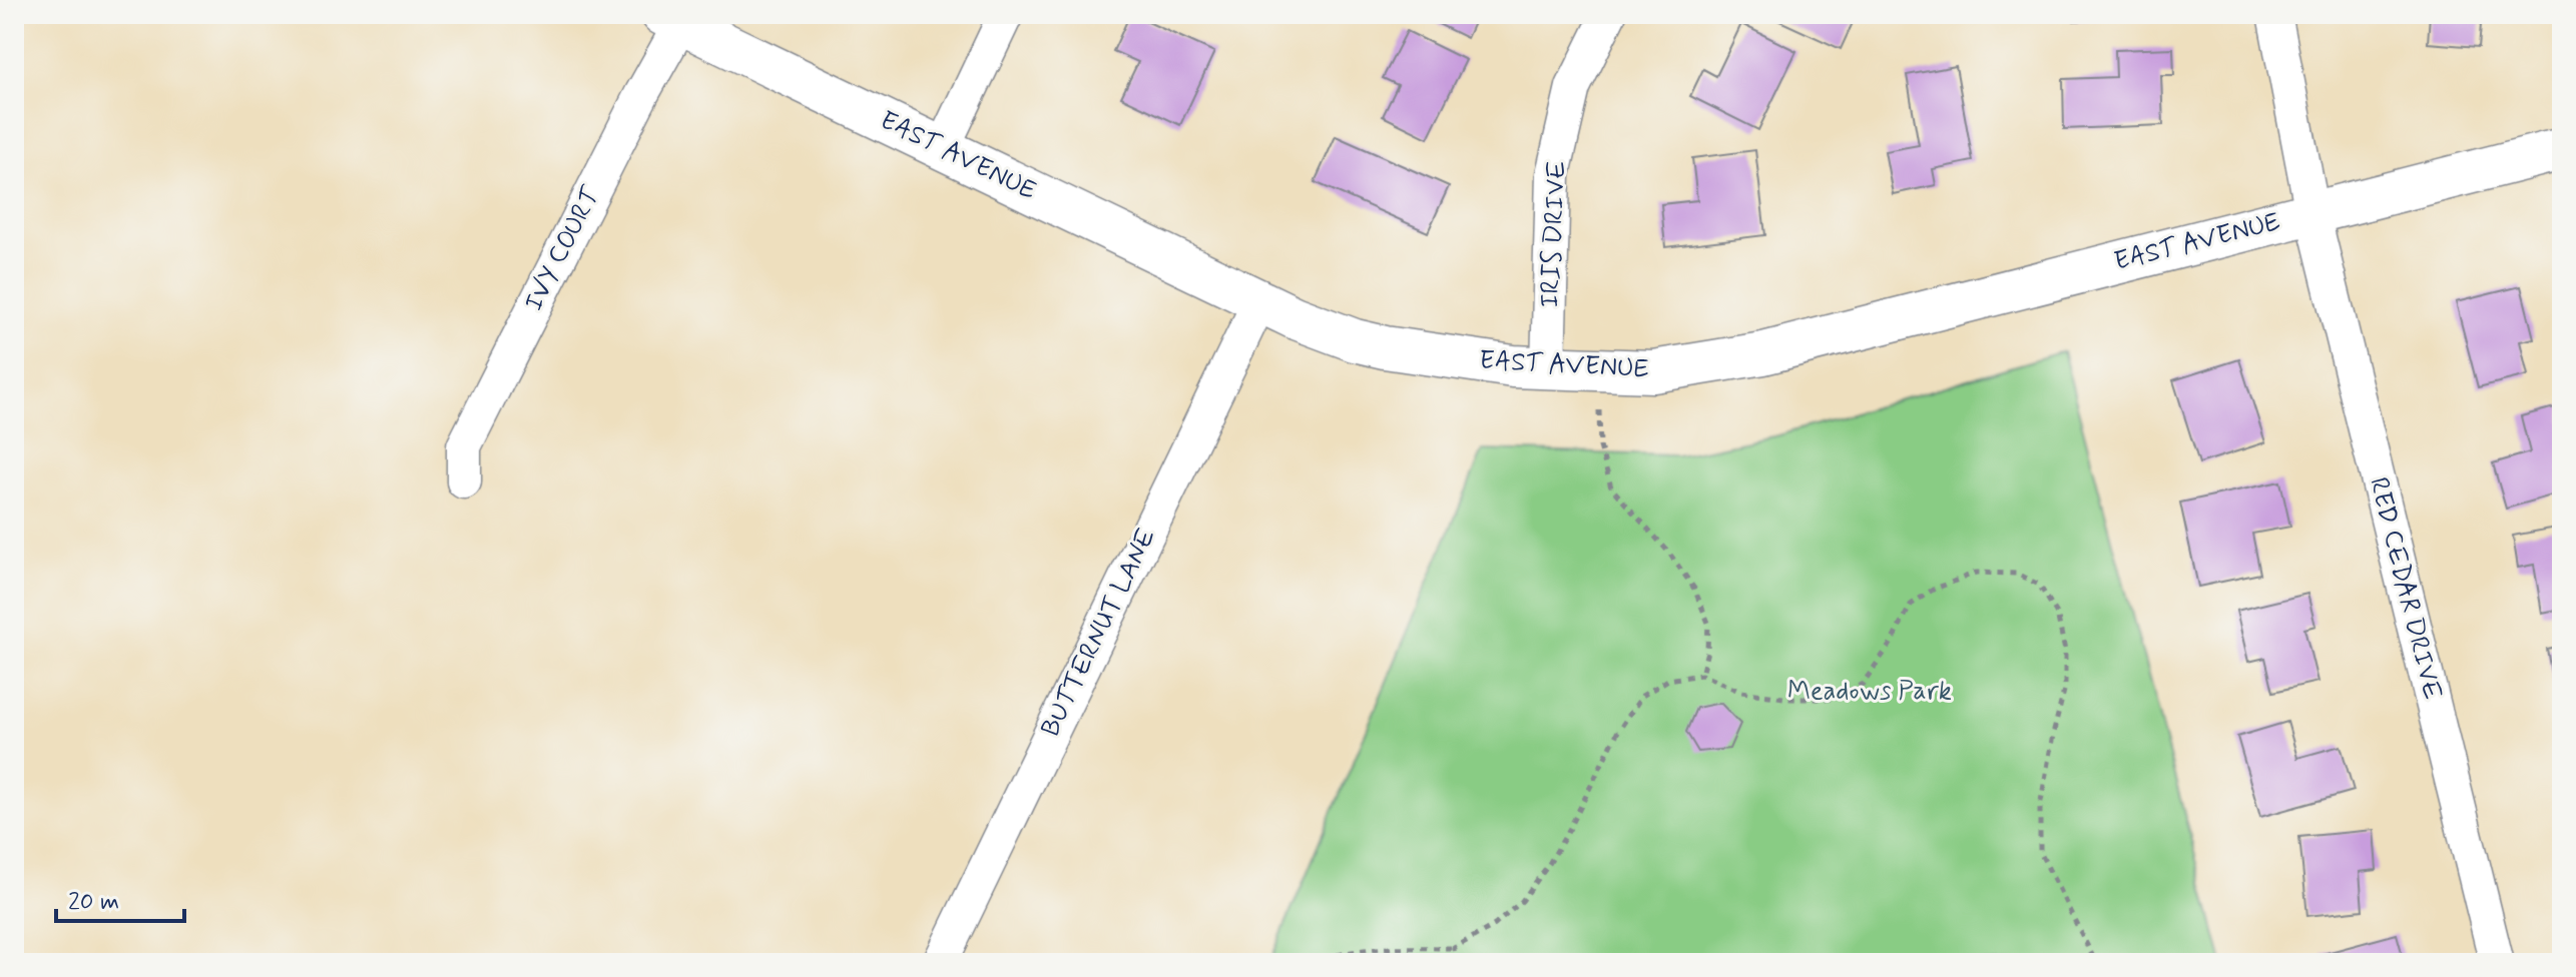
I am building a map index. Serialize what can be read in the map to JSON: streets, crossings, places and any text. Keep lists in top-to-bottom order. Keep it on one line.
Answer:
{"streets":{"street":["EAST AVENUE","IRIS DRIVE","IVY COURT","RED CEDAR DRIVE","BUTTERNUT LANE"]},"crossings":[["EAST AVENUE","IRIS DRIVE"],["EAST AVENUE","IVY COURT"],["EAST AVENUE","RED CEDAR DRIVE"],["EAST AVENUE","BUTTERNUT LANE"]],"parks":["Meadows Park"],"scale_bar":"20 m"}
